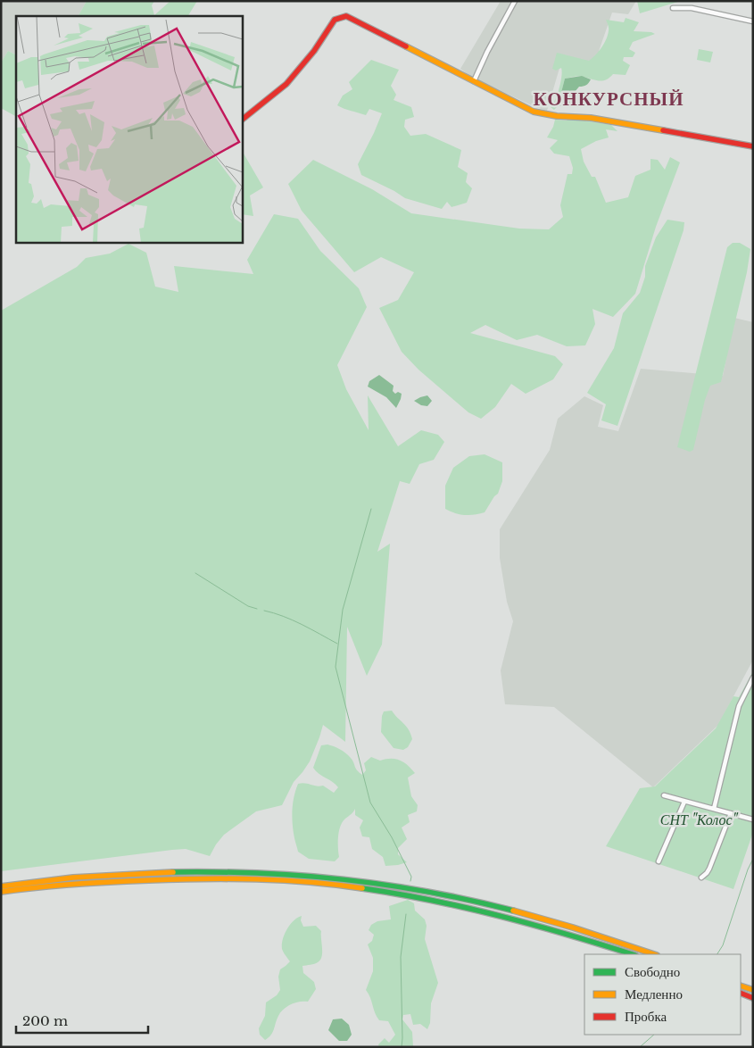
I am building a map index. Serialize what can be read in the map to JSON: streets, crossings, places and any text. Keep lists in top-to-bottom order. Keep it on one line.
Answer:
{"districts":["КОНКУРСНЫЙ"],"parks":["СНТ \"Колос\""],"legend":["Свободно","Медленно","Пробка"],"scale_bar":"200 m"}
